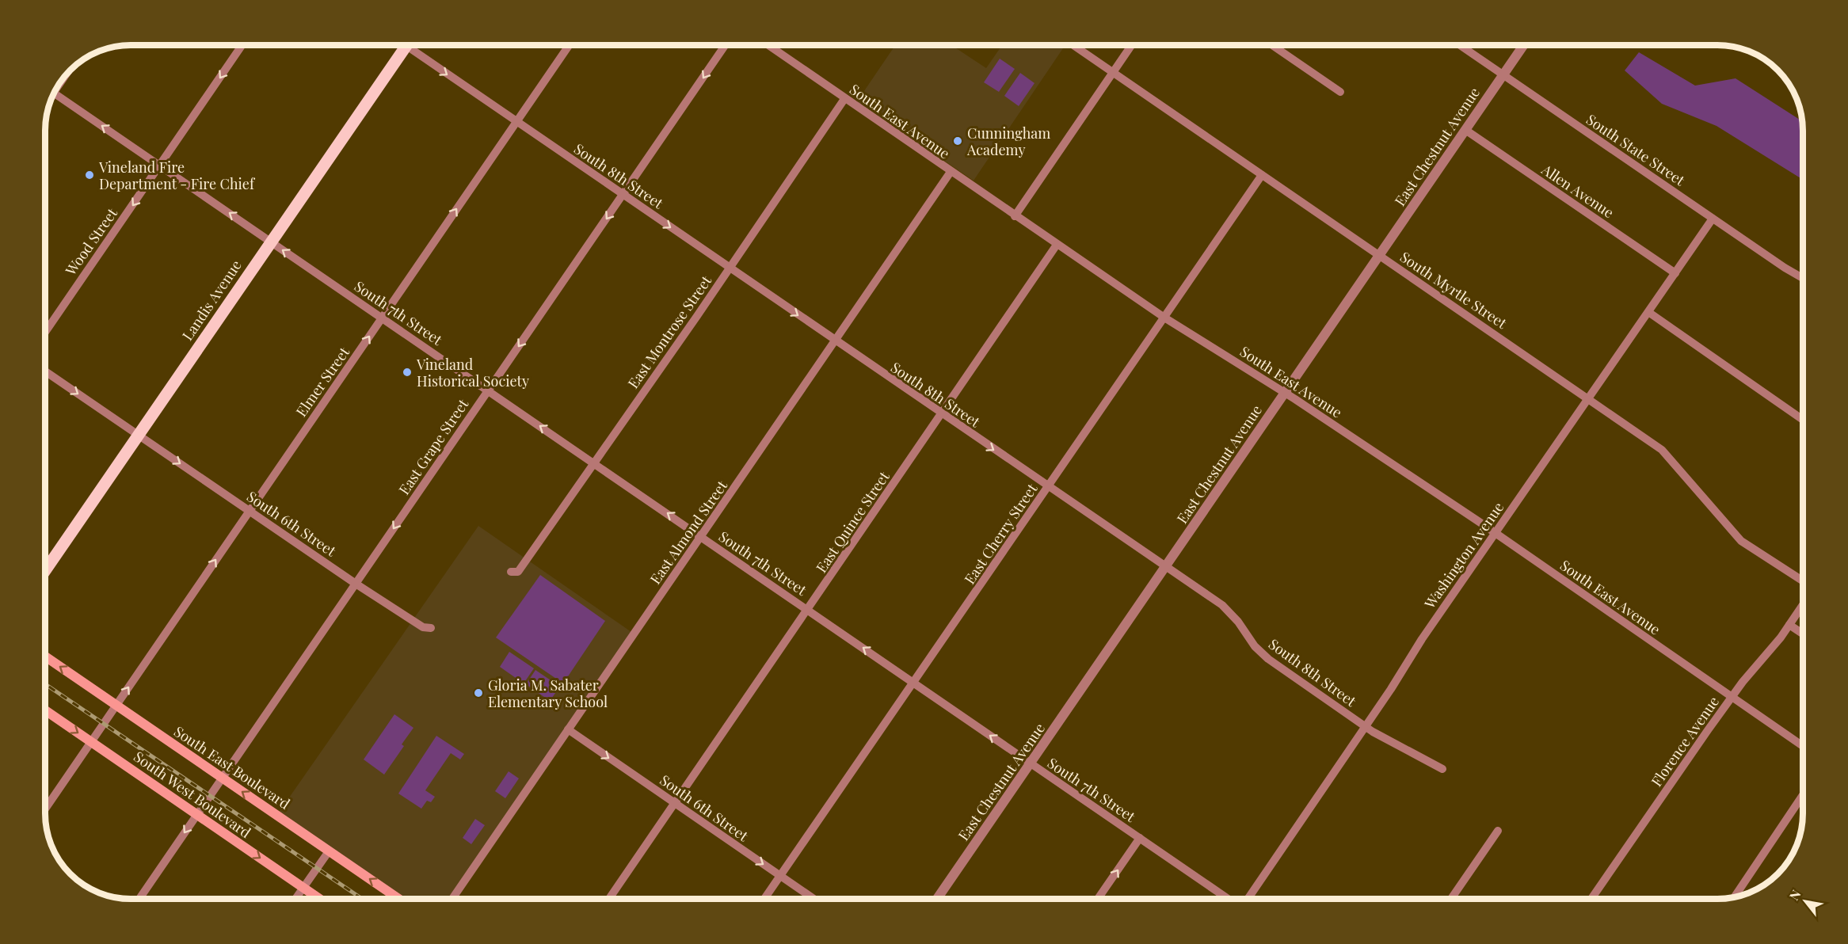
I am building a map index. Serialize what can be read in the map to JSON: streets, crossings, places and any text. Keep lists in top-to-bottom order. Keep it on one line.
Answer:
{"streets":{"main road":["Landis Avenue","South East Boulevard","South West Boulevard"],"street":["South East Avenue","East Chestnut Avenue","South State Street","South 8th Street","Allen Avenue","Wood Street","South Myrtle Street","South 7th Street","East Montrose Street","Elmer Street","East Grape Street","East Quince Street","South 6th Street","East Almond Street","East Cherry Street","Washington Avenue","Florence Avenue"]},"crossings":[["South East Avenue","East Chestnut Avenue"],["South East Avenue","East Montrose Street"],["South East Avenue","East Quince Street"],["South East Avenue","East Almond Street"],["South East Avenue","East Cherry Street"],["South East Avenue","Washington Avenue"],["South East Avenue","Florence Avenue"],["East Chestnut Avenue","South State Street"],["East Chestnut Avenue","South 8th Street"],["East Chestnut Avenue","Allen Avenue"],["East Chestnut Avenue","South Myrtle Street"],["East Chestnut Avenue","South 7th Street"],["South State Street","Washington Avenue"],["South 8th Street","East Montrose Street"],["South 8th Street","Elmer Street"],["South 8th Street","East Grape Street"],["South 8th Street","East Quince Street"],["South 8th Street","East Almond Street"],["South 8th Street","East Cherry Street"],["South 8th Street","Washington Avenue"],["Allen Avenue","Washington Avenue"],["Wood Street","South 7th Street"],["South Myrtle Street","East Cherry Street"],["South Myrtle Street","Washington Avenue"],["Landis Avenue","South 7th Street"],["Landis Avenue","South 6th Street"],["South 7th Street","East Montrose Street"],["South 7th Street","Elmer Street"],["South 7th Street","East Grape Street"],["South 7th Street","East Quince Street"],["South 7th Street","East Almond Street"],["South 7th Street","East Cherry Street"],["Elmer Street","South 6th Street"],["Elmer Street","South East Boulevard"],["Elmer Street","South West Boulevard"],["East Grape Street","South 6th Street"],["East Grape Street","South East Boulevard"],["East Grape Street","South West Boulevard"],["East Quince Street","South 6th Street"],["South 6th Street","East Almond Street"],["South 6th Street","East Cherry Street"]],"one_way":["South 8th Street","Wood Street","South 7th Street","Elmer Street","East Grape Street","South 6th Street","South East Boulevard","South West Boulevard"],"places":["Cunningham Academy","Vineland Fire Department - Fire Chief","Vineland Historical Society","Gloria M. Sabater Elementary School"],"north":"top left"}
